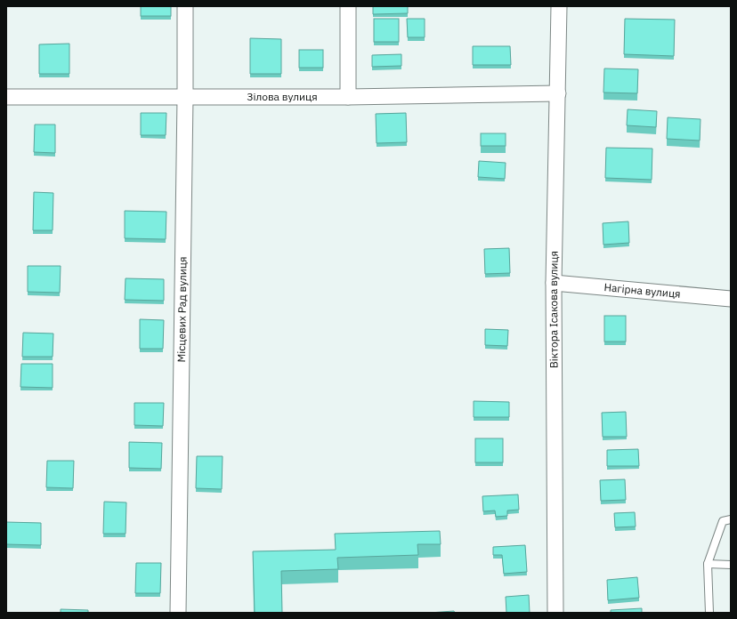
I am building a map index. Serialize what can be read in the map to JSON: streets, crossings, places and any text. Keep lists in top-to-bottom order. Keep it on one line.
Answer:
{"streets":{"street":["Зілова вулиця","Нагірна вулиця","Місцевих Рад вулиця","Віктора Ісакова вулиця"]},"crossings":[["Зілова вулиця","Місцевих Рад вулиця"],["Зілова вулиця","Віктора Ісакова вулиця"],["Нагірна вулиця","Віктора Ісакова вулиця"]]}
